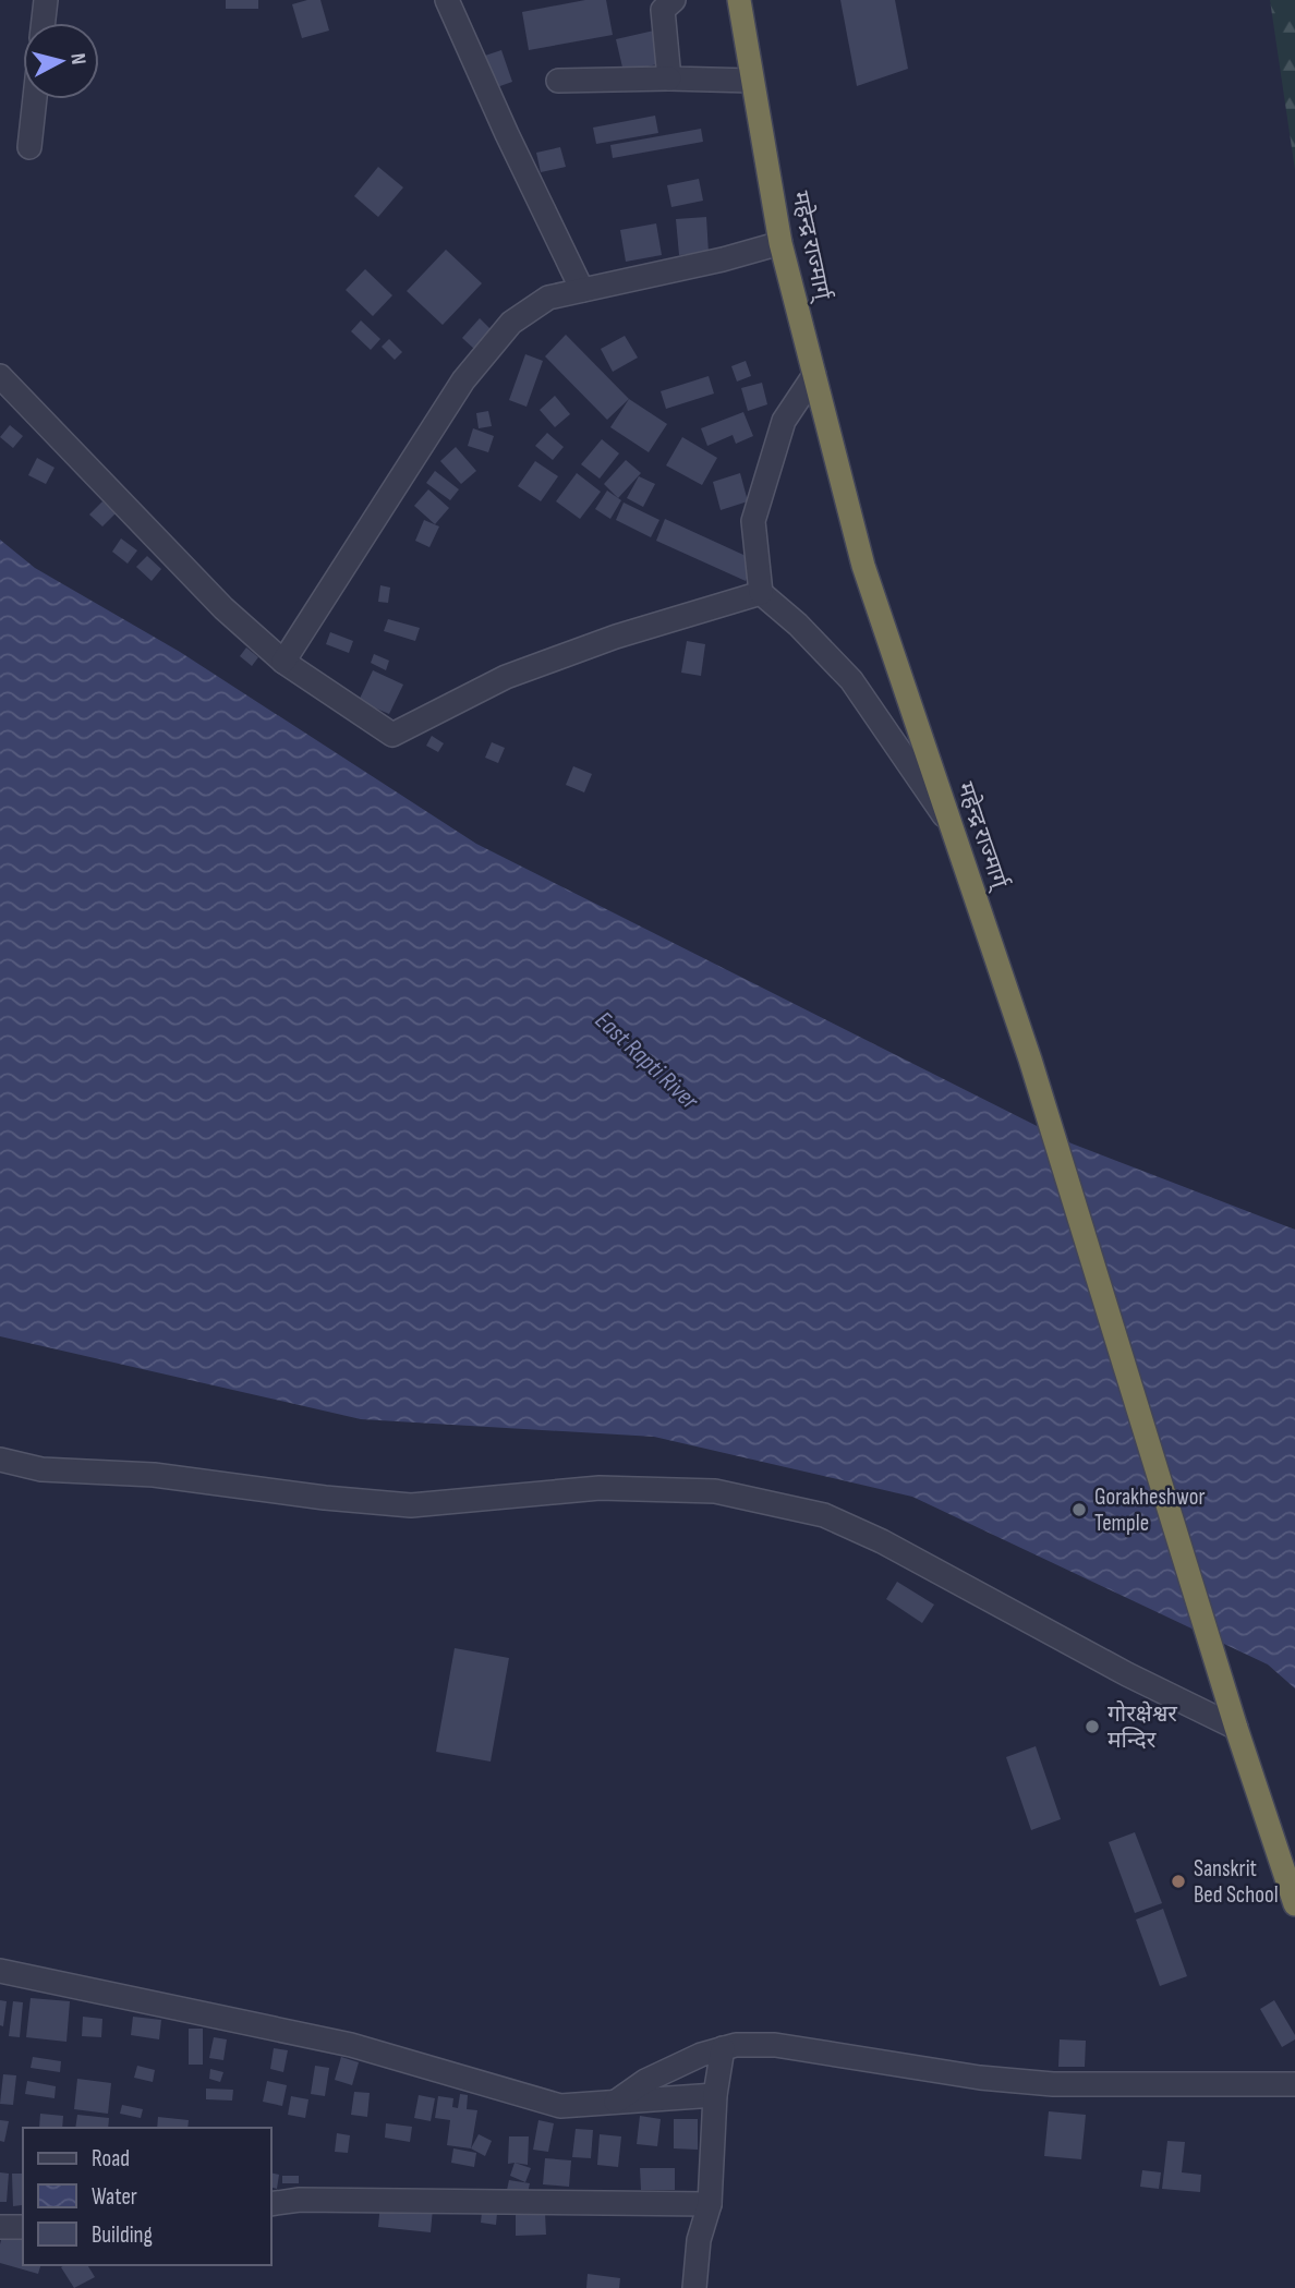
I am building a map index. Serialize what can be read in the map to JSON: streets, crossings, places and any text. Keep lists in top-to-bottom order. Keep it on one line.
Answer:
{"streets":{"highway":["महेन्द्र राज्मार्ग्"]},"water":["East Rapti River"],"places":["Gorakheshwor Temple","गोरक्षेश्वर मन्दिर","Sanskrit Bed School"],"legend":["Road","Water","Building"],"north":"right"}
